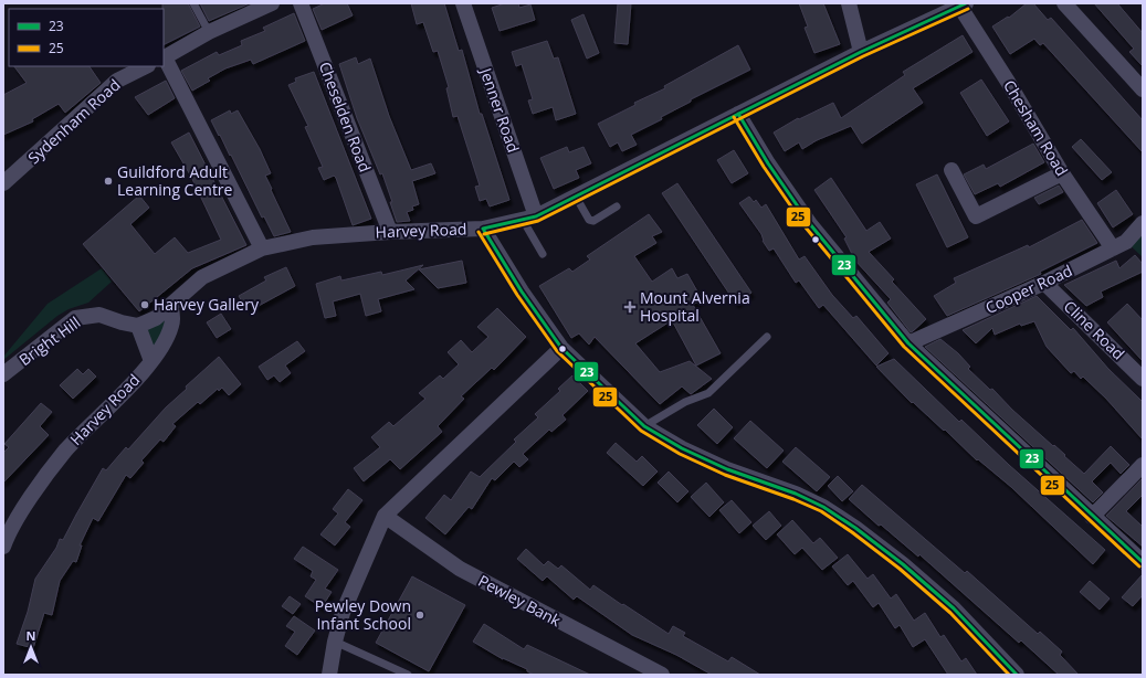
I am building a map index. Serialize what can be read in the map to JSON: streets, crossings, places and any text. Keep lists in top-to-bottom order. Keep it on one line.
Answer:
{"streets":{"street":["Jenner Road","Cheselden Road","Sydenham Road","Chesham Road","Harvey Road","Cooper Road","Cline Road","Bright Hill","Pewley Bank"]},"crossings":[["Jenner Road","Harvey Road"],["Cheselden Road","Harvey Road"],["Chesham Road","Harvey Road"],["Chesham Road","Cooper Road"],["Cooper Road","Cline Road"]],"places":{"other":["Guildford Adult Learning Centre","Harvey Gallery","Pewley Down Infant School"],"health":["Mount Alvernia Hospital"]},"lines":["transit line 23","transit line 25"],"legend":["23","25"],"north":"top"}
